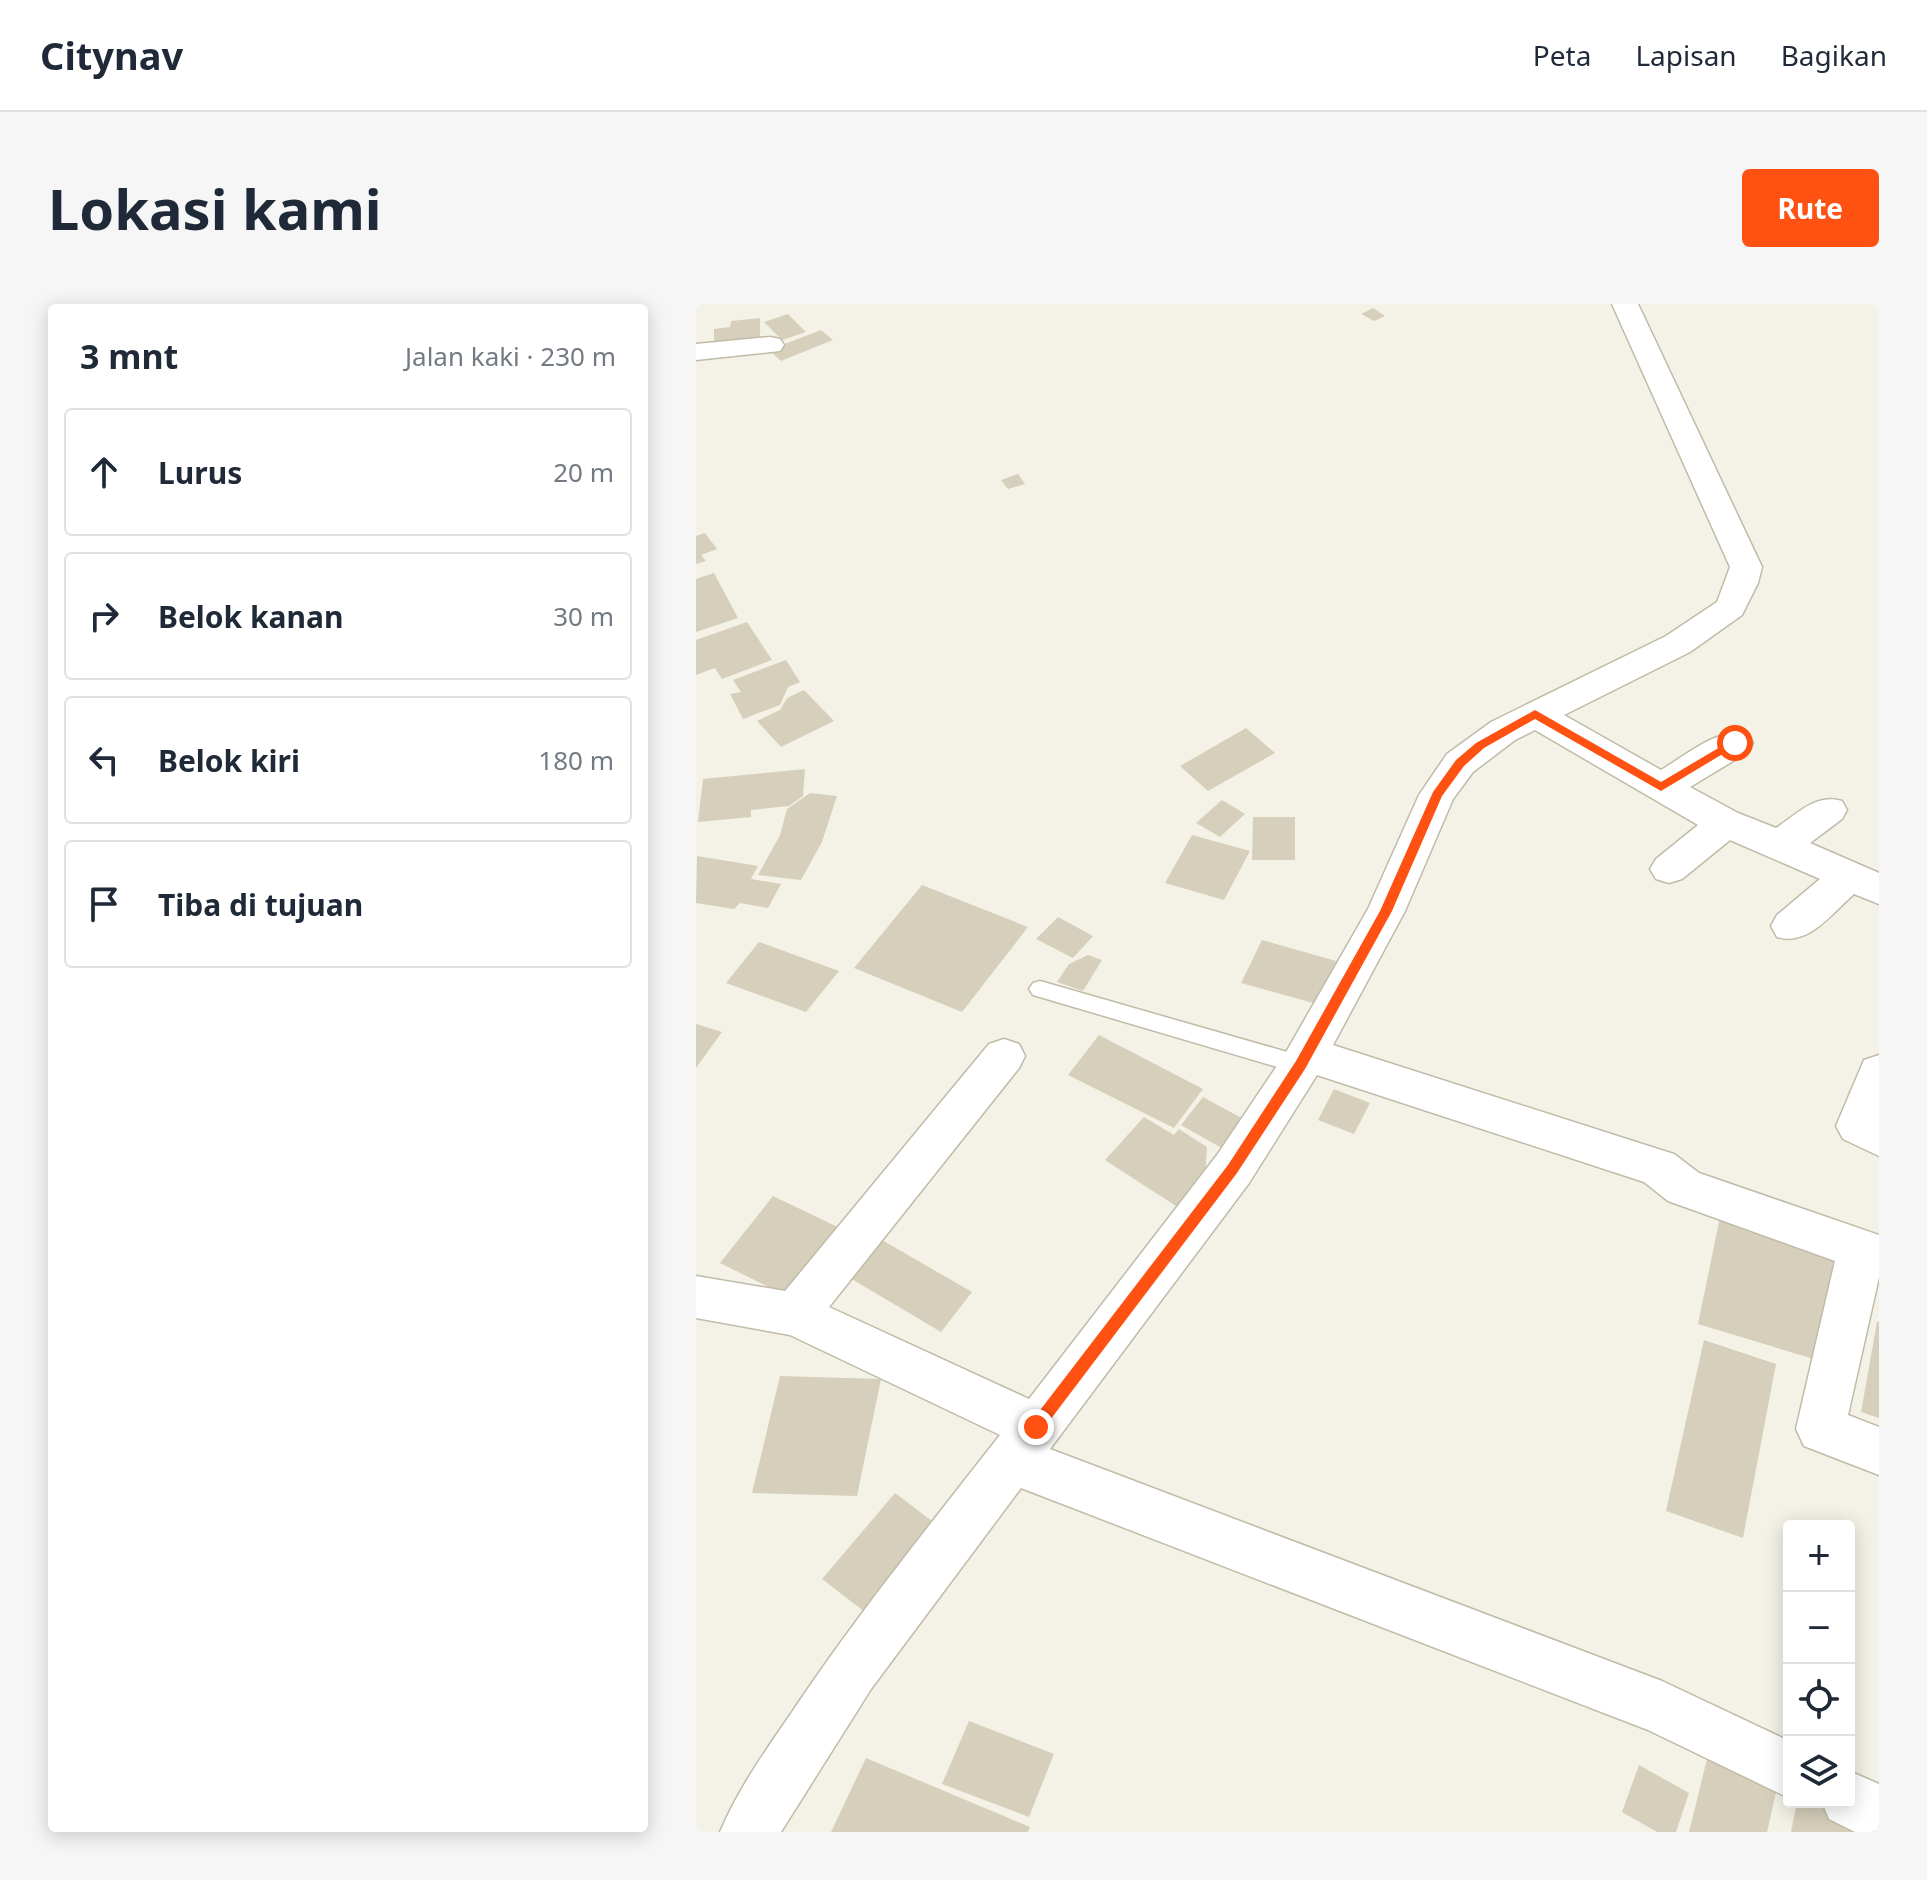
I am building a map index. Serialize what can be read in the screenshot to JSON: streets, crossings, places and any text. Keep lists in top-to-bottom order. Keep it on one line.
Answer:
{"page":{"header":"Citynav","nav":["Peta","Lapisan","Bagikan"],"buttons":"Rute","title":"Lokasi kami","heading":["3 mnt","Jalan kaki · 230 m"],"list":[["Lurus","20 m"],["Belok kanan","30 m"],["Belok kiri","180 m"],"Tiba di tujuan"],"map_buttons":["+","−"]}}
